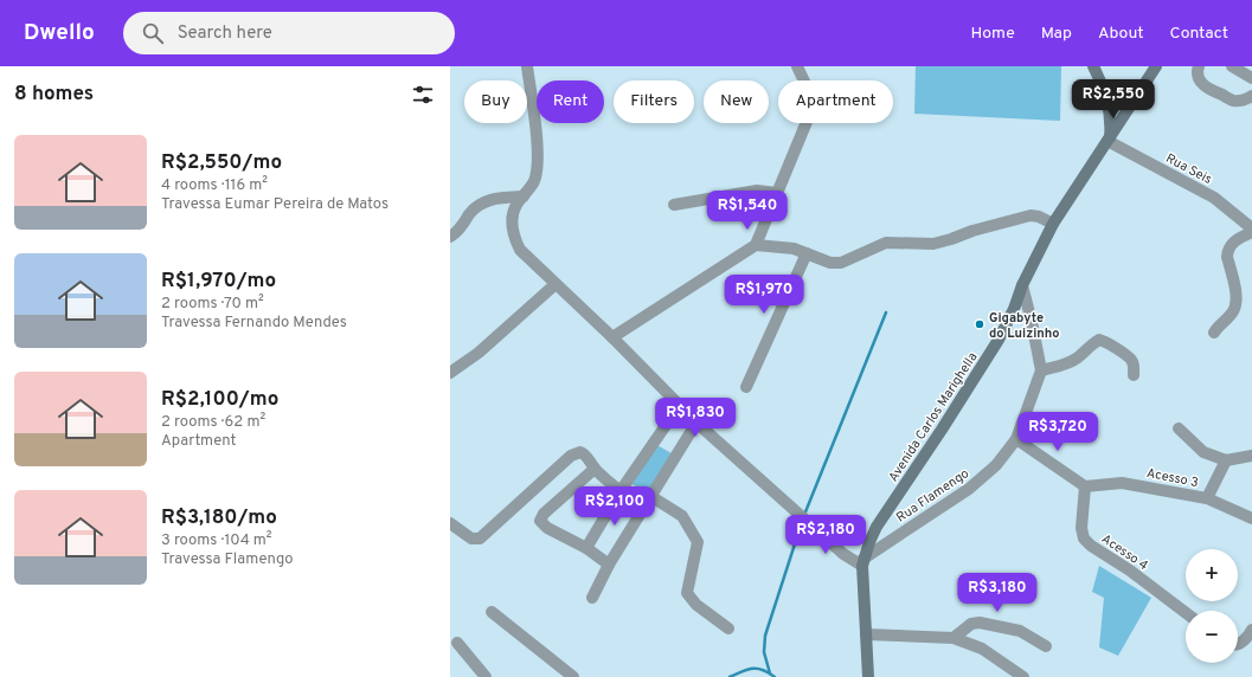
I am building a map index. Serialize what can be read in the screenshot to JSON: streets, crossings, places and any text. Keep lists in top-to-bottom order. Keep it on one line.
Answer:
{"streets":{"street":["Rua Seis","Avenida Carlos Marighella","Acesso 3","Rua Flamengo","Acesso 4"]},"crossings":[["Rua Seis","Avenida Carlos Marighella"],["Avenida Carlos Marighella","Rua Flamengo"],["Acesso 3","Acesso 4"]],"places":["Gigabyte do Luizinho"],"page":{"header":"Dwello","search":"Search here","nav":["Home","Map","About","Contact"],"heading":"8 homes","price":["R$2,550","R$1,540","R$1,970","R$1,830","R$3,720","R$2,100","R$2,180","R$3,180"],"chip":["Buy","Rent","Filters","New","Apartment"],"list":[{"name":"R$2,550/mo","note":"4 rooms · 116 m² · Travessa Eumar Pereira de Matos"},{"name":"R$1,970/mo","note":"2 rooms · 70 m² · Travessa Fernando Mendes"},{"name":"R$2,100/mo","note":"2 rooms · 62 m² · Apartment"},{"name":"R$3,180/mo","note":"3 rooms · 104 m² · Travessa Flamengo"}],"map_buttons":["+","−"]}}
